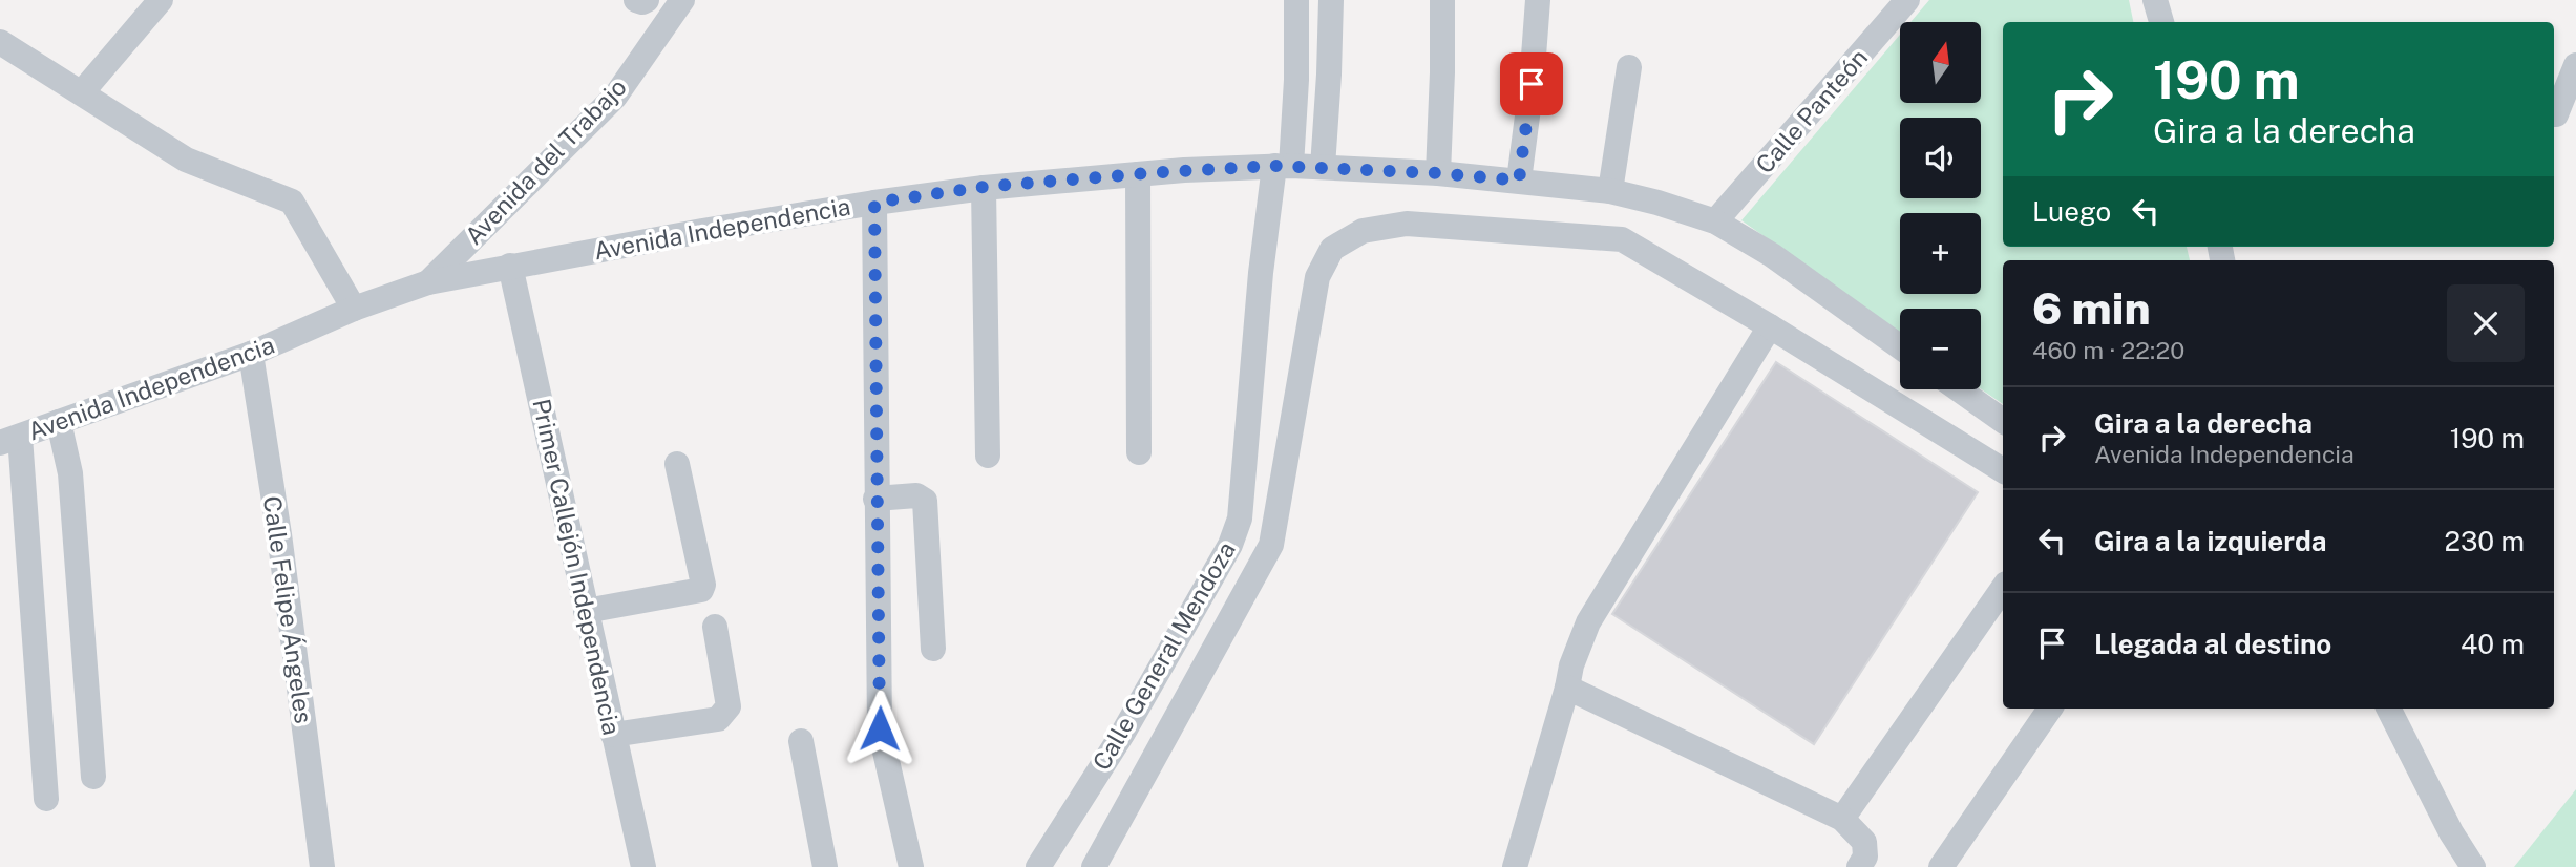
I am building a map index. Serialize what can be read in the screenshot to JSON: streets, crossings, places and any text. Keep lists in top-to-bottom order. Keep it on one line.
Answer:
{"streets":{"street":["Calle Panteón","Avenida del Trabajo","Avenida Independencia","Primer Callejón Independencia","Calle Felipe Ángeles","Calle General Mendoza"]},"crossings":[["Calle Panteón","Avenida Independencia"],["Avenida del Trabajo","Avenida Independencia"],["Avenida Independencia","Primer Callejón Independencia"],["Avenida Independencia","Calle Felipe Ángeles"],["Avenida Independencia","Calle General Mendoza"]],"north":"top","page":{"map_buttons":["+","−"],"turn":["190 m","Gira a la derecha"],"then":"Luego","heading":["6 min","460 m · 22:20"],"list":[{"name":"Gira a la derecha","note":"Avenida Independencia","value":"190 m"},{"name":"Gira a la izquierda","value":"230 m"},{"name":"Llegada al destino","value":"40 m"}]}}
